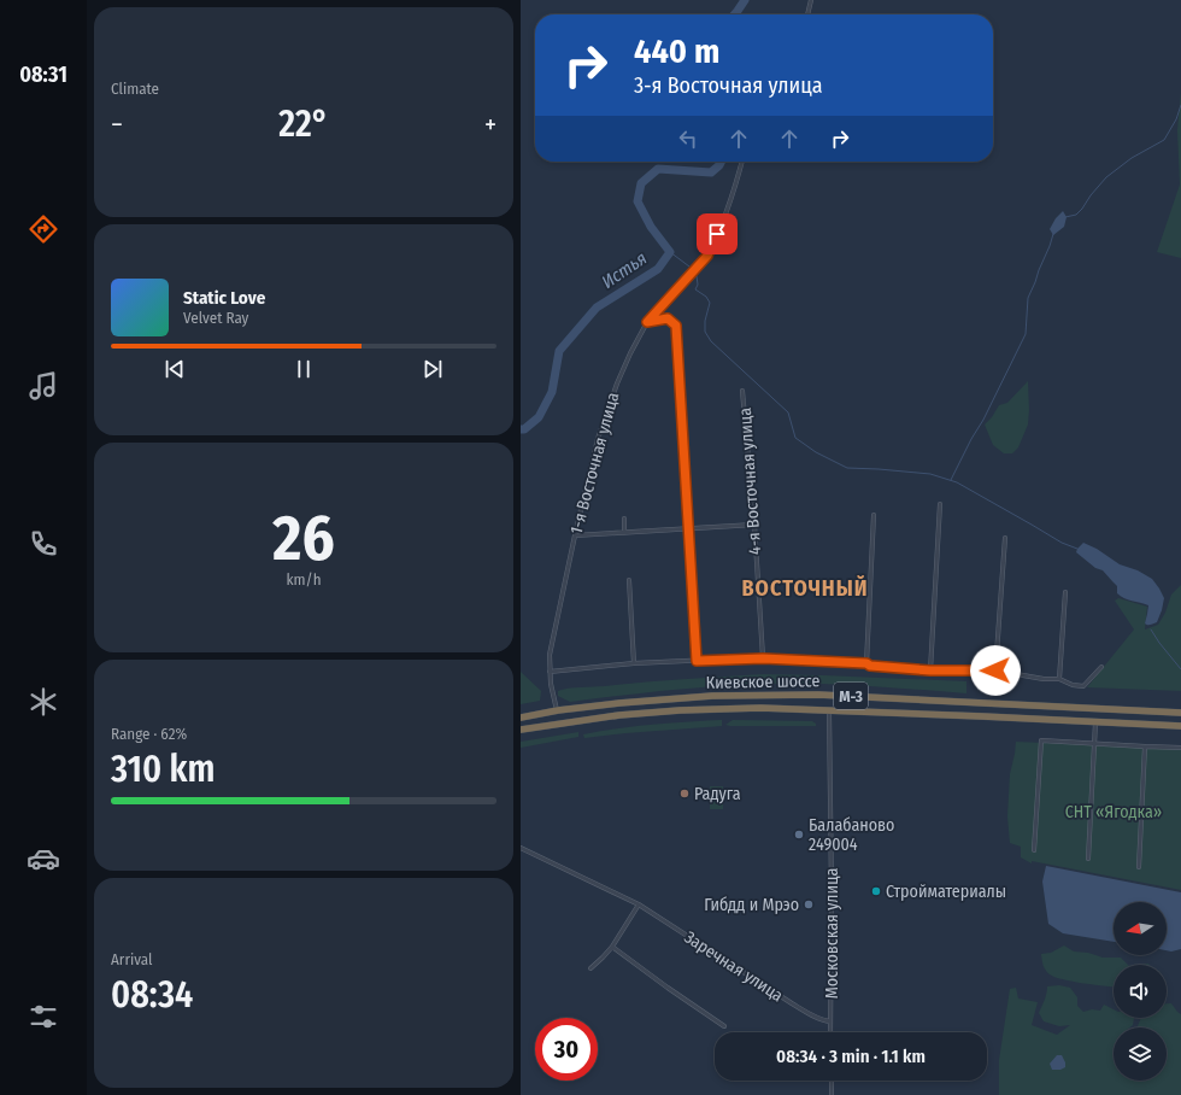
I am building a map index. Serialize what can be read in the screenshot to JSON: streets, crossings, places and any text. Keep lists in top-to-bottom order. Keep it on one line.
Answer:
{"streets":{"highway":["Киевское шоссе","М-3"],"street":["1-я Восточная улица","4-я Восточная улица","Московская улица","Заречная улица"]},"crossings":[["1-я Восточная улица","Киевское шоссе"],["Киевское шоссе","Московская улица"],["Московская улица","Заречная улица"]],"districts":["ВОСТОЧНЫЙ"],"water":["Истья"],"parks":["СНТ «Ягодка»"],"places":["Радуга","Балабаново 249004","Стройматериалы","Гибдд и Мрэо"],"north":"left","page":{"tabs":"08:31","tile":["Climate",["26","km/h"],["Range · 62%","310 km"],["Arrival","08:34"]],"turn":["440 m","3-я Восточная улица"],"heat":["−","22°","+"],"song":["Static Love","Velvet Ray"],"limit":"30","trip":"08:34 · 3 min · 1.1 km"}}
